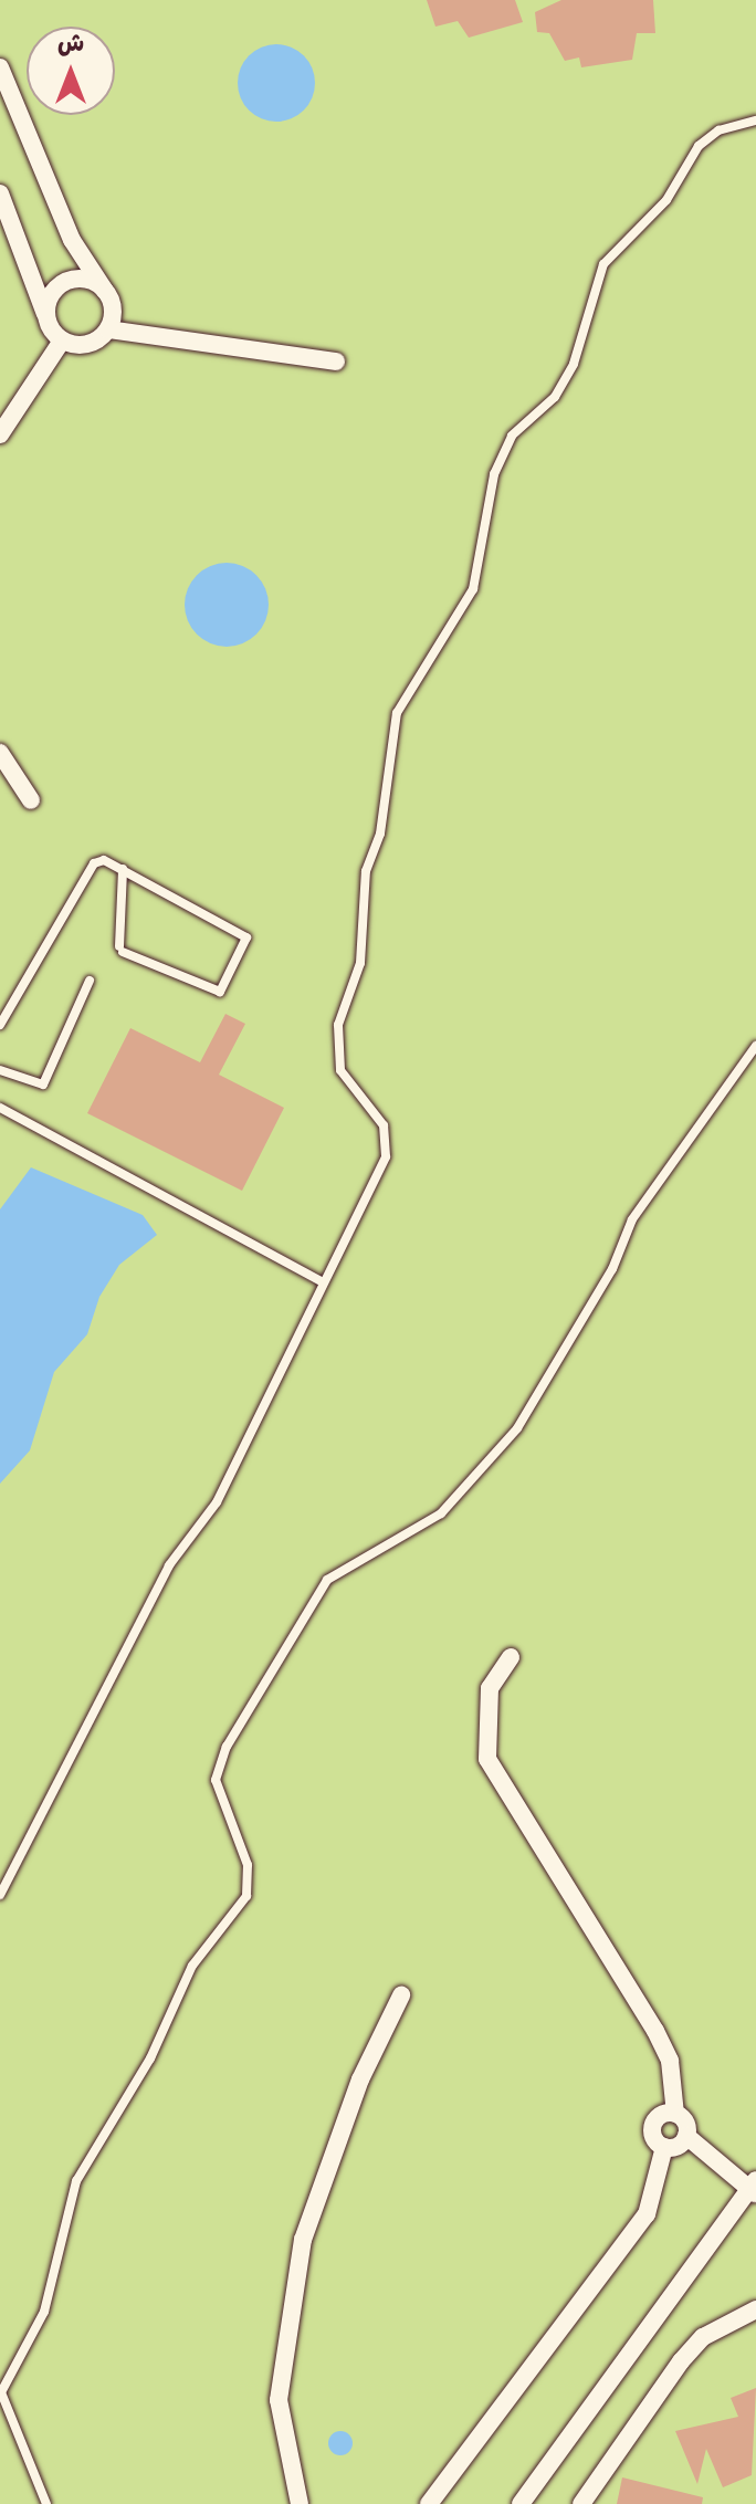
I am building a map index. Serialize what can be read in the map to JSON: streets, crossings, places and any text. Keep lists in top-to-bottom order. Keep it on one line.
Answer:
{"north":"top"}
